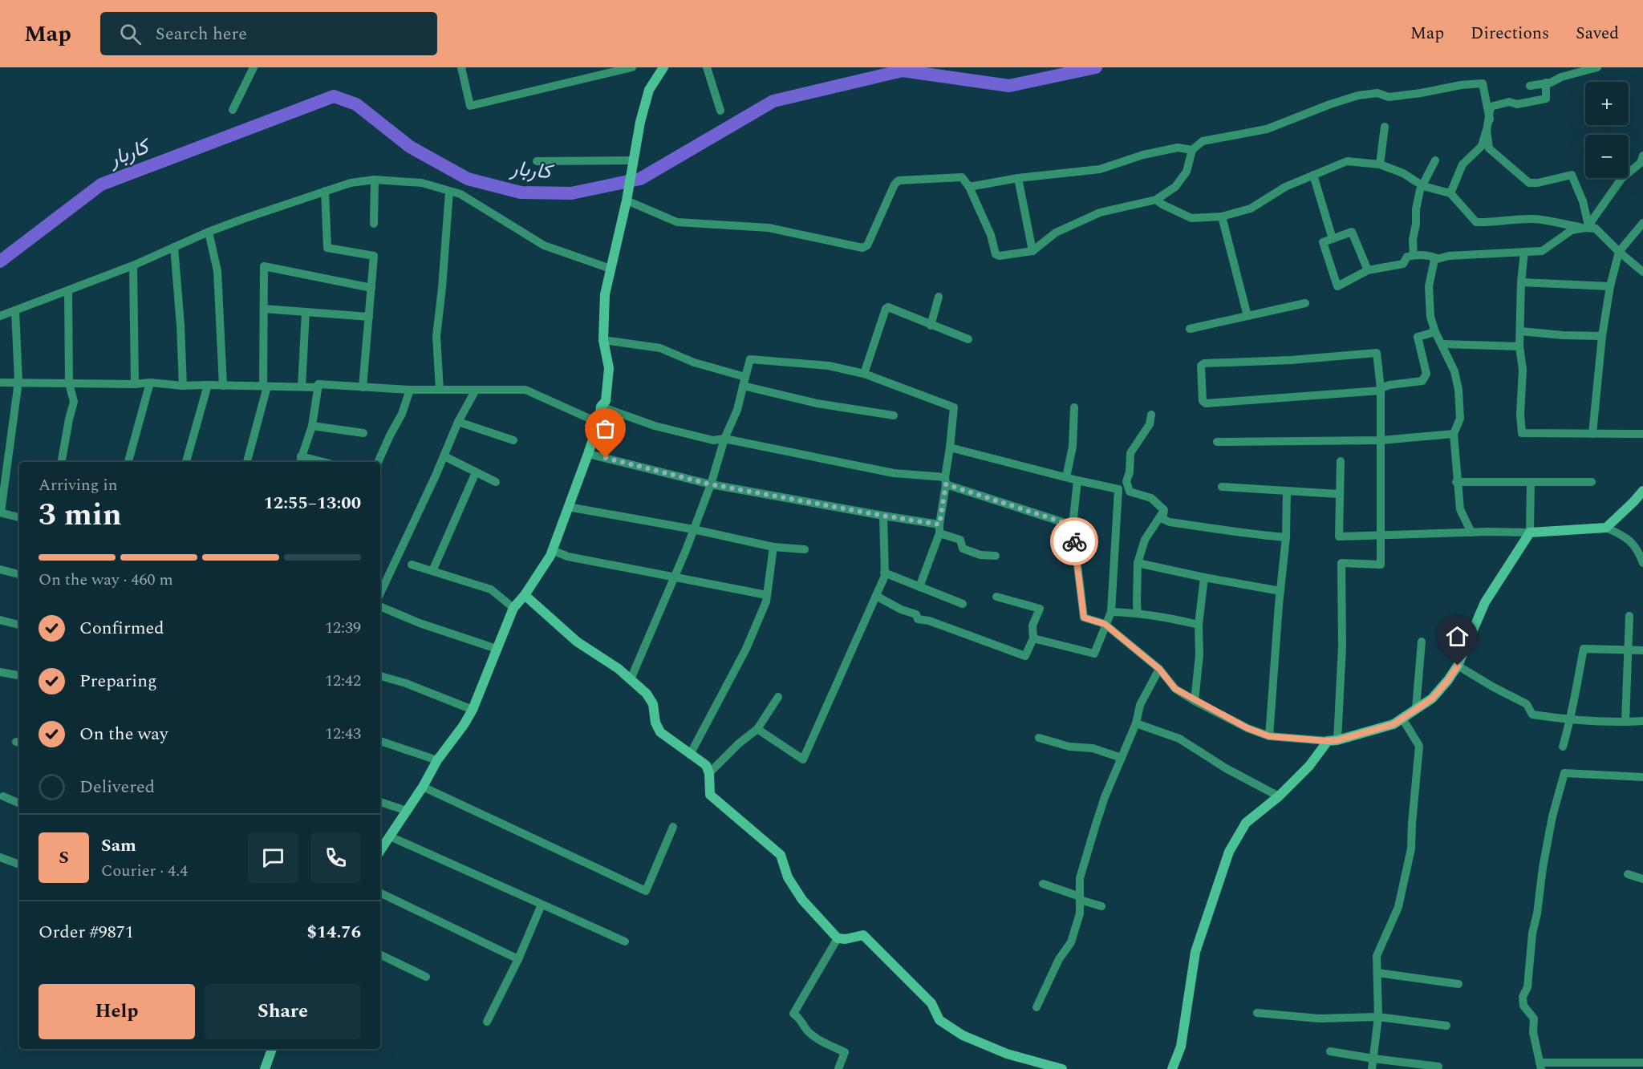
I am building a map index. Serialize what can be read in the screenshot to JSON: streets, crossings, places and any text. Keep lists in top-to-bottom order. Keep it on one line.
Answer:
{"water":["کاربار"],"page":{"header":"Map","search":"Search here","nav":["Map","Directions","Saved"],"map_buttons":["+","−"],"heading":["3 min","Arriving in","12:55–13:00"],"panel":["Sam","Courier · 4.4","Order #9871","$14.76"],"bar":"On the way · 460 m","list":[["Confirmed","12:39"],["Preparing","12:42"],["On the way","12:43"],"Delivered"],"round":"S","buttons":["Help","Share"]}}
